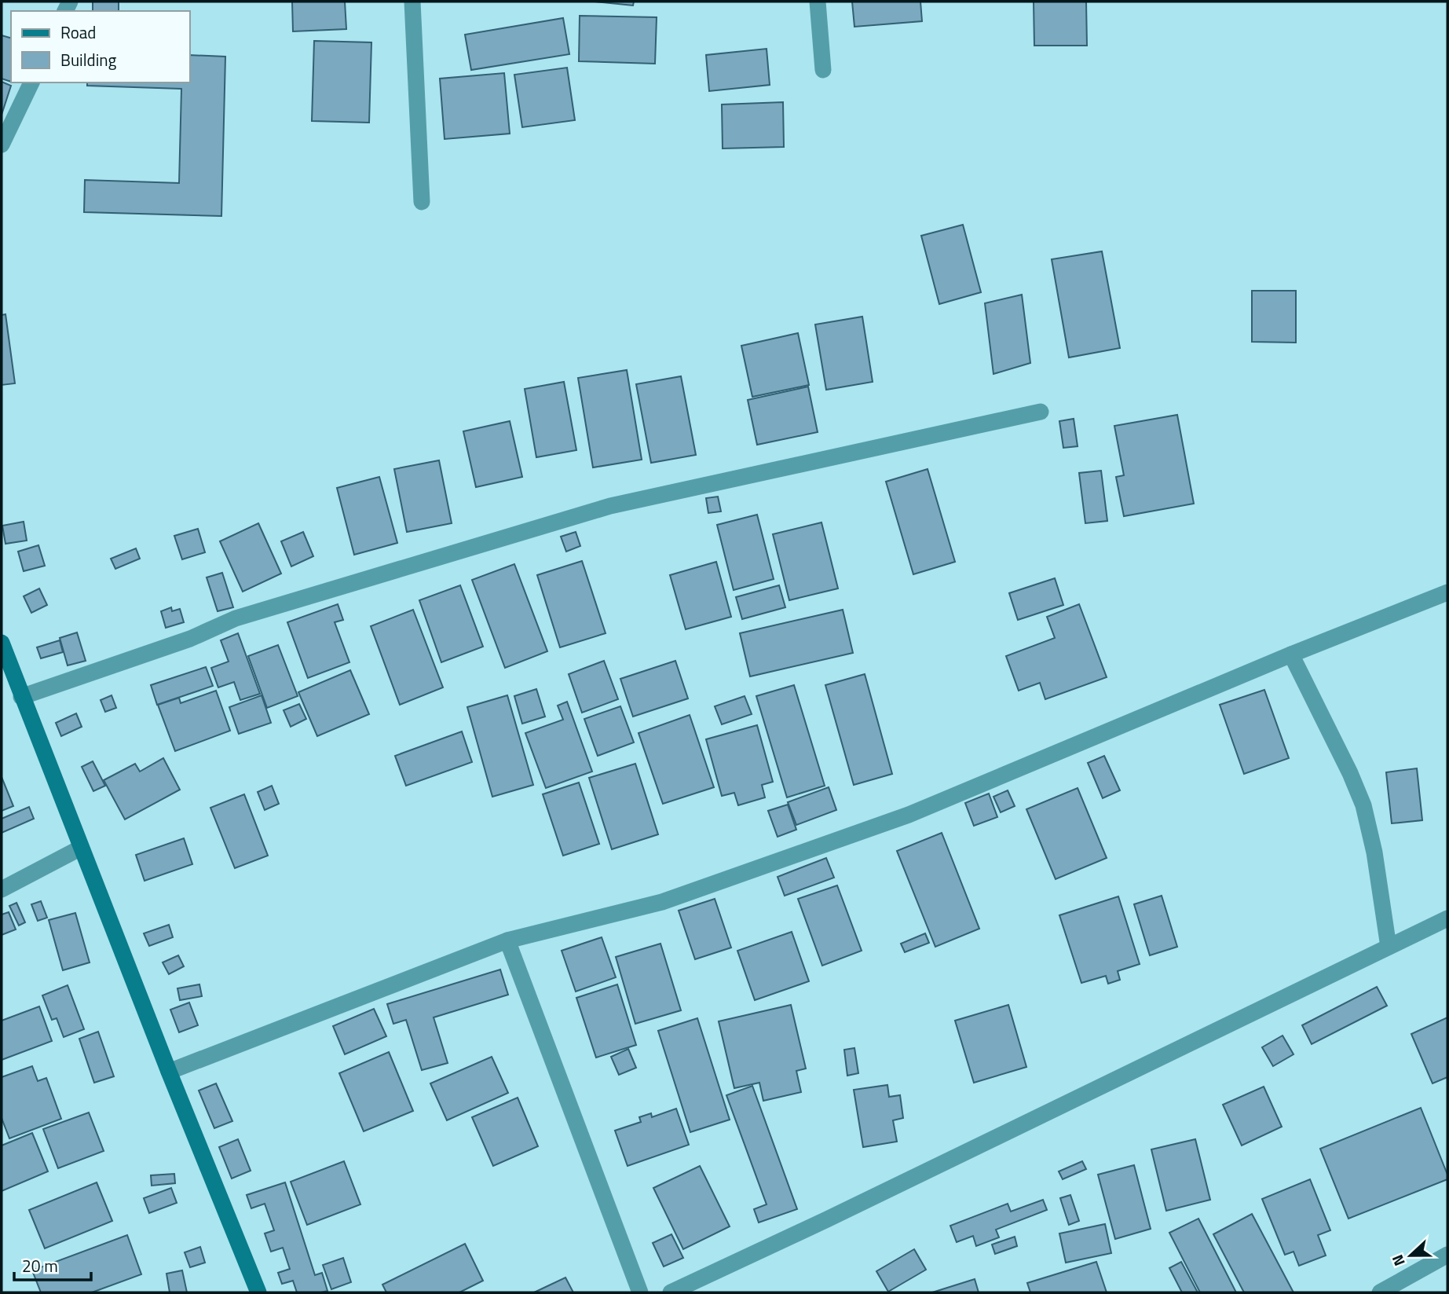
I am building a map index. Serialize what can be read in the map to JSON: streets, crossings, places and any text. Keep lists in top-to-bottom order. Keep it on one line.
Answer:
{"legend":["Road","Building"],"scale_bar":"20 m","north":"left"}
